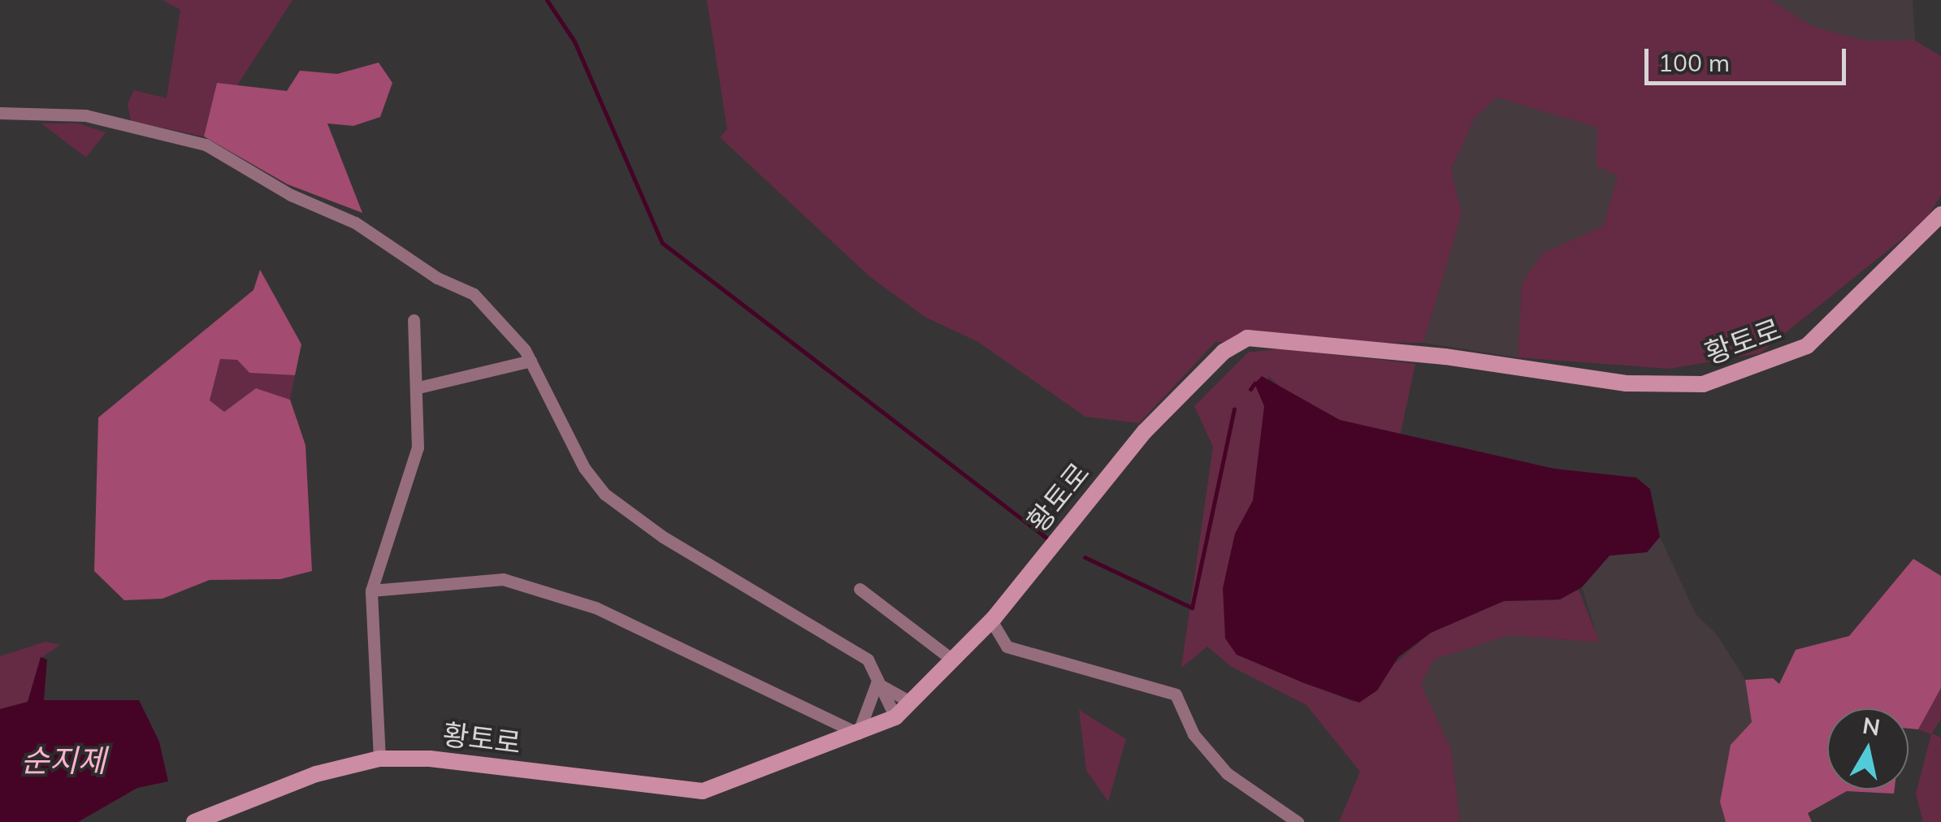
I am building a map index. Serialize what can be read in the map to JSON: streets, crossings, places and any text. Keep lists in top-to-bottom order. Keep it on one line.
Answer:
{"streets":{"main road":["황토로"]},"water":["순지제"],"scale_bar":"100 m","north":"top"}
